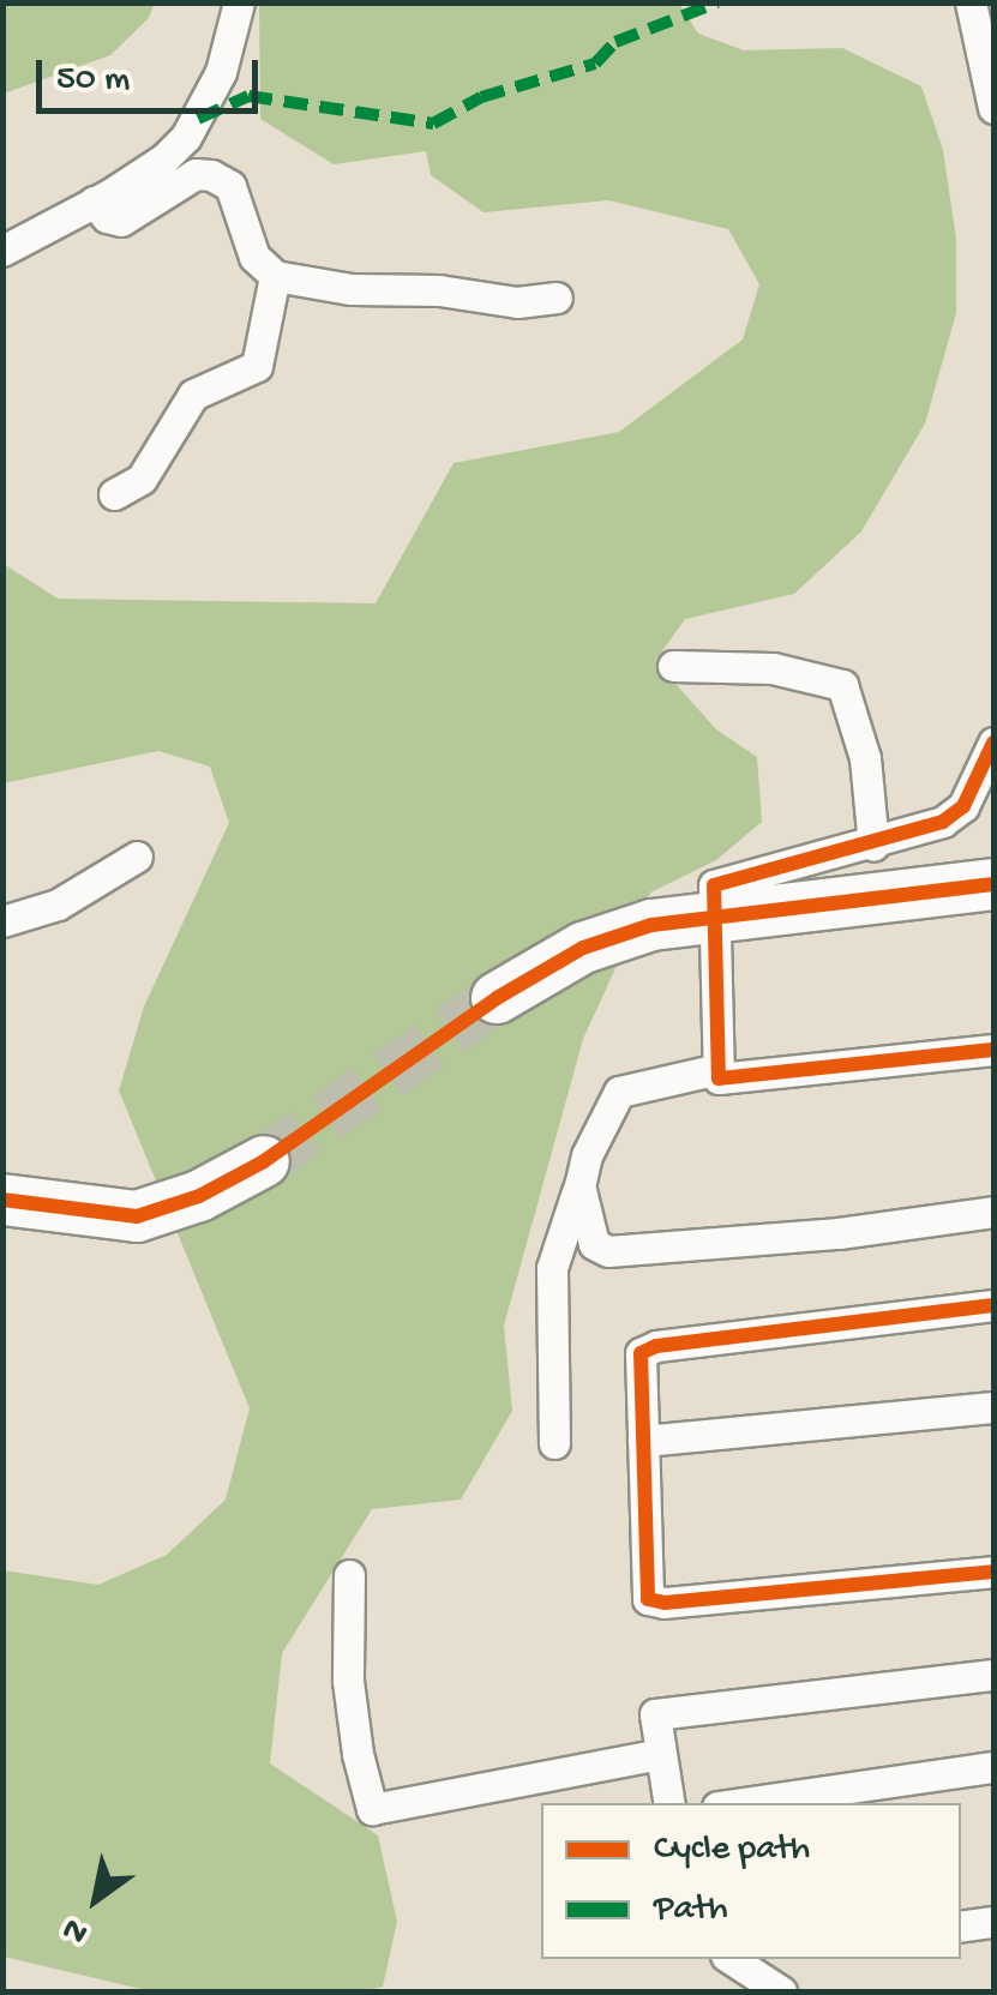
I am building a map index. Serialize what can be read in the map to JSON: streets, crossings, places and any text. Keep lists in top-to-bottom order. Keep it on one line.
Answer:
{"legend":["Cycle path","Path"],"scale_bar":"50 m","north":"bottom left"}
